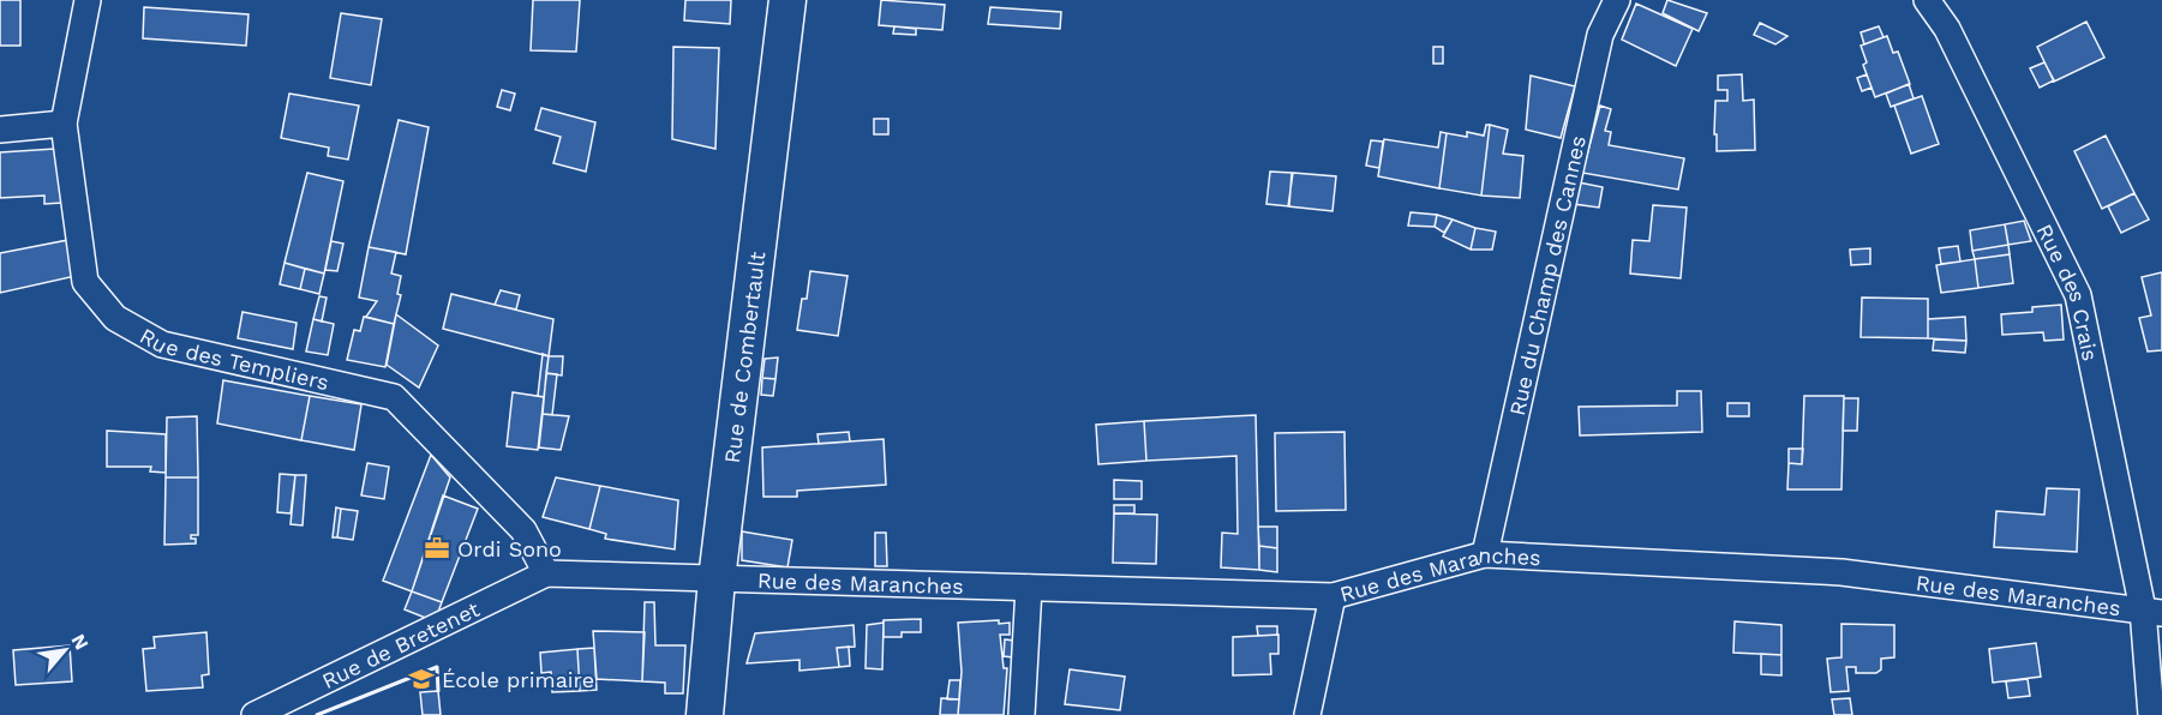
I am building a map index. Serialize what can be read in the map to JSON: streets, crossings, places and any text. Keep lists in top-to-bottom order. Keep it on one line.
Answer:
{"streets":{"street":["Rue du Champ des Cannes","Rue des Crais","Rue des Templiers","Rue de Combertault","Rue des Maranches","Rue de Bretenet"]},"crossings":[["Rue du Champ des Cannes","Rue des Maranches"],["Rue des Crais","Rue des Maranches"],["Rue des Templiers","Rue des Maranches"],["Rue des Templiers","Rue de Bretenet"],["Rue de Combertault","Rue des Maranches"],["Rue des Maranches","Rue de Bretenet"]],"places":{"office":["Ordi Sono"],"school or university":["École primaire"]},"north":"top right"}
